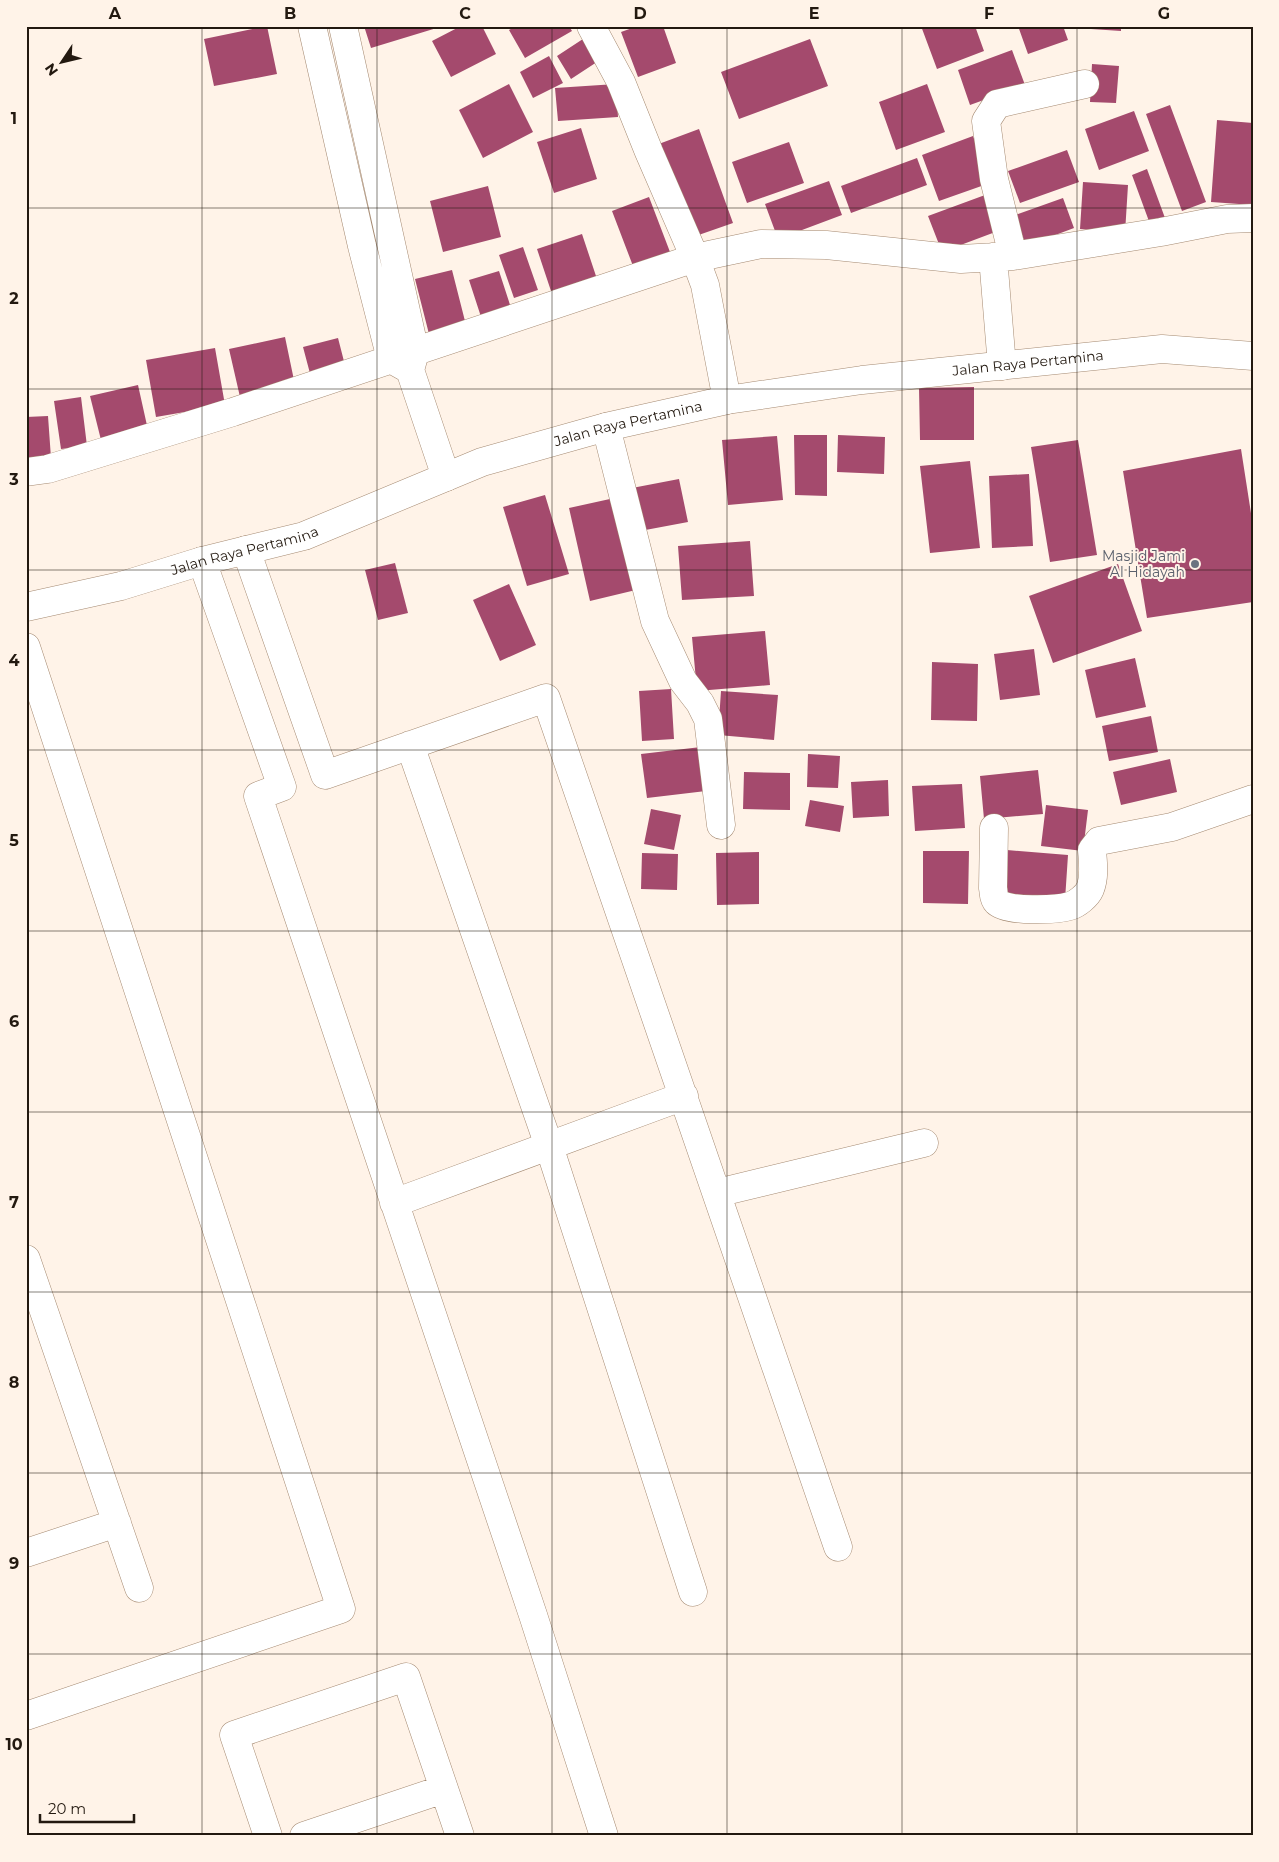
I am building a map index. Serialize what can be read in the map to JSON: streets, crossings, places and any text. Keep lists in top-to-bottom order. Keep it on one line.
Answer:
{"streets":{"street":["Jalan Raya Pertamina"]},"places":["Masjid Jami Al Hidayah"],"scale_bar":"20 m","north":"bottom left","grid":{"columns":["A","B","C","D","E","F","G"],"rows":["1","2","3","4","5","6","7","8","9","10"]}}
